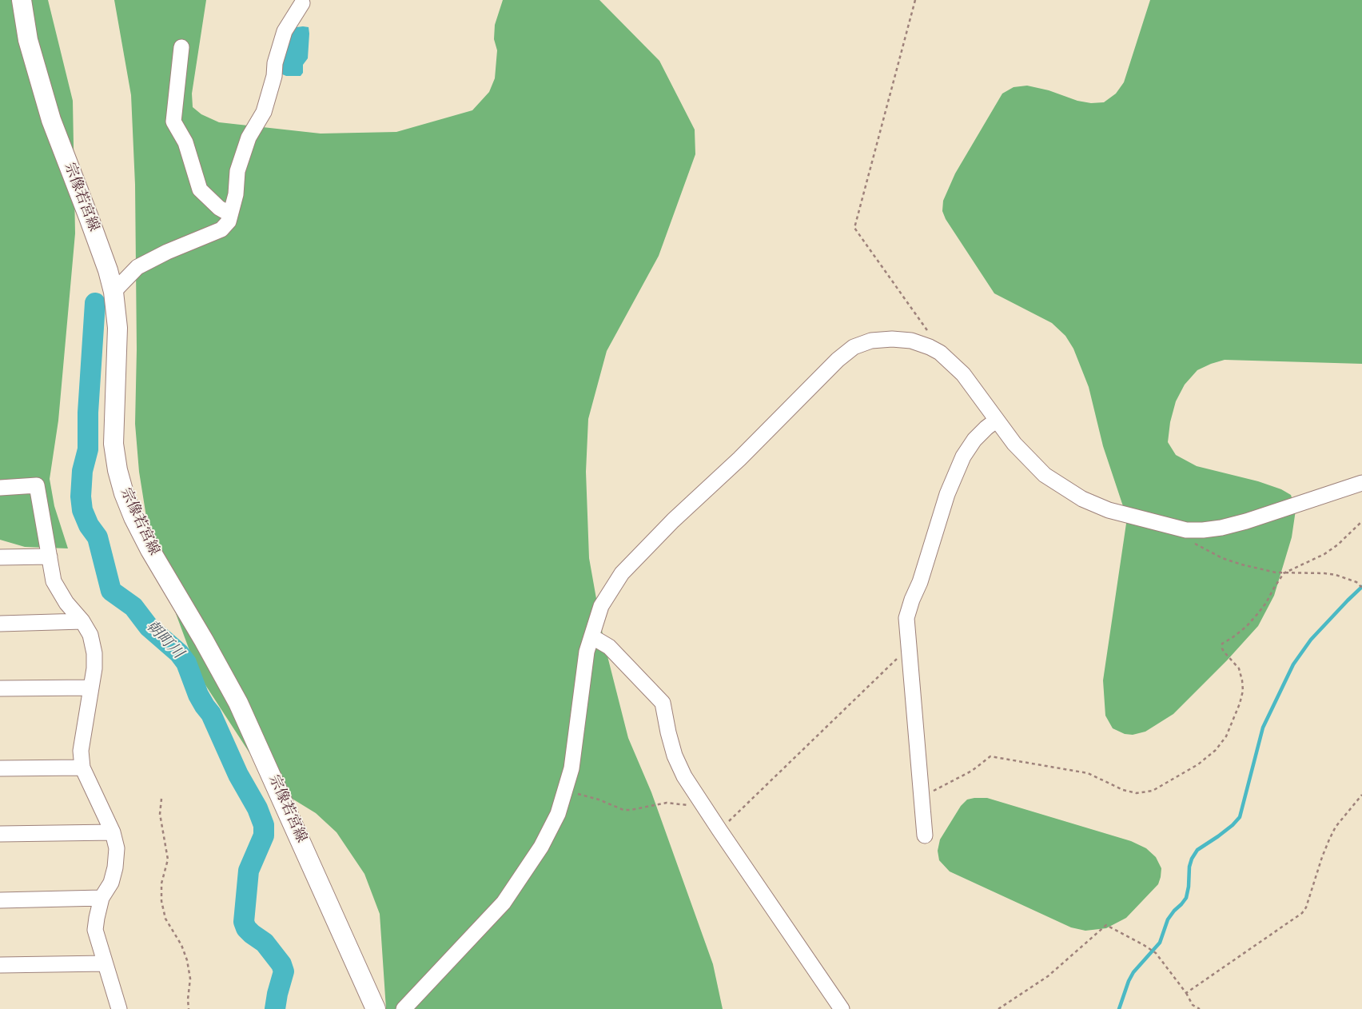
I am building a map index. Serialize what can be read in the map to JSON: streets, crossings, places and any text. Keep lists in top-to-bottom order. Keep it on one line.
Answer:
{"streets":{"main road":["宗像若宮線"]},"water":["朝町川"]}
